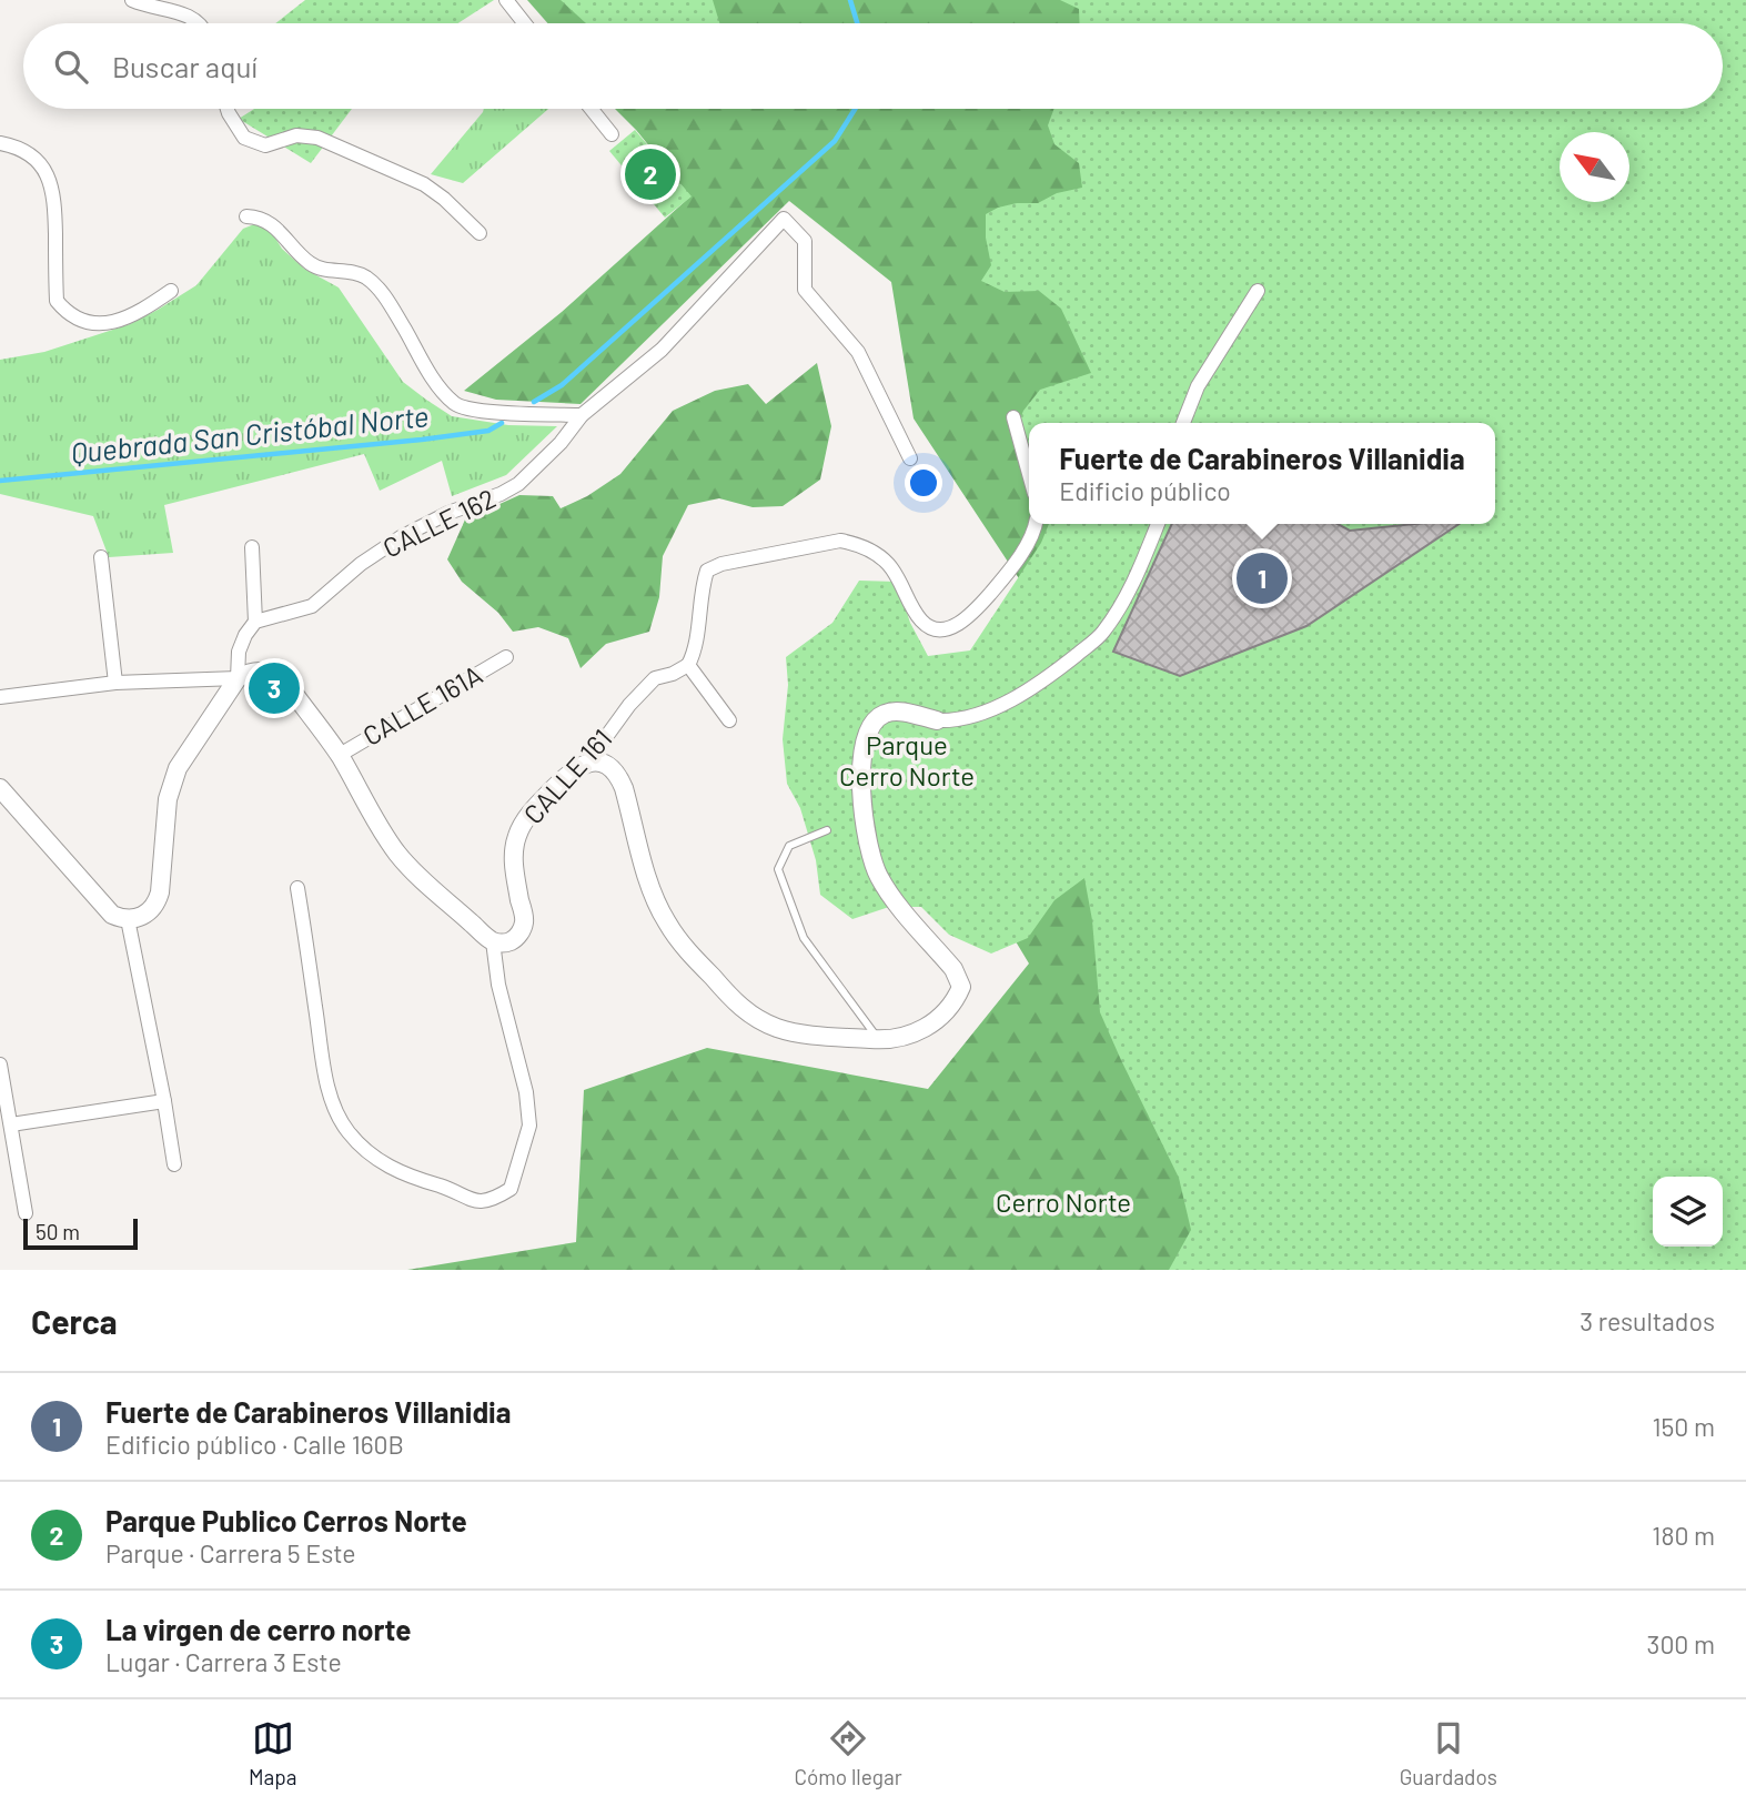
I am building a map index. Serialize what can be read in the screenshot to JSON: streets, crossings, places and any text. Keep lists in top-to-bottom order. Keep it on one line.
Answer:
{"streets":{"street":["CALLE 162","CALLE 161A","CALLE 161"]},"water":["Quebrada San Cristóbal Norte"],"parks":["Parque Cerro Norte","Cerro Norte"],"scale_bar":"50 m","north":"top left","page":{"search":"Buscar aquí","pins":["2","1","3"],"popup":["Fuerte de Carabineros Villanidia","Edificio público"],"scale":"50 m","heading":["Cerca","3 resultados"],"list":[{"mark":"1","name":"Fuerte de Carabineros Villanidia","note":"Edificio público · Calle 160B","value":"150 m"},{"mark":"2","name":"Parque Publico Cerros Norte","note":"Parque · Carrera 5 Este","value":"180 m"},{"mark":"3","name":"La virgen de cerro norte","note":"Lugar · Carrera 3 Este","value":"300 m"}],"nav":["Mapa","Cómo llegar","Guardados"]}}
